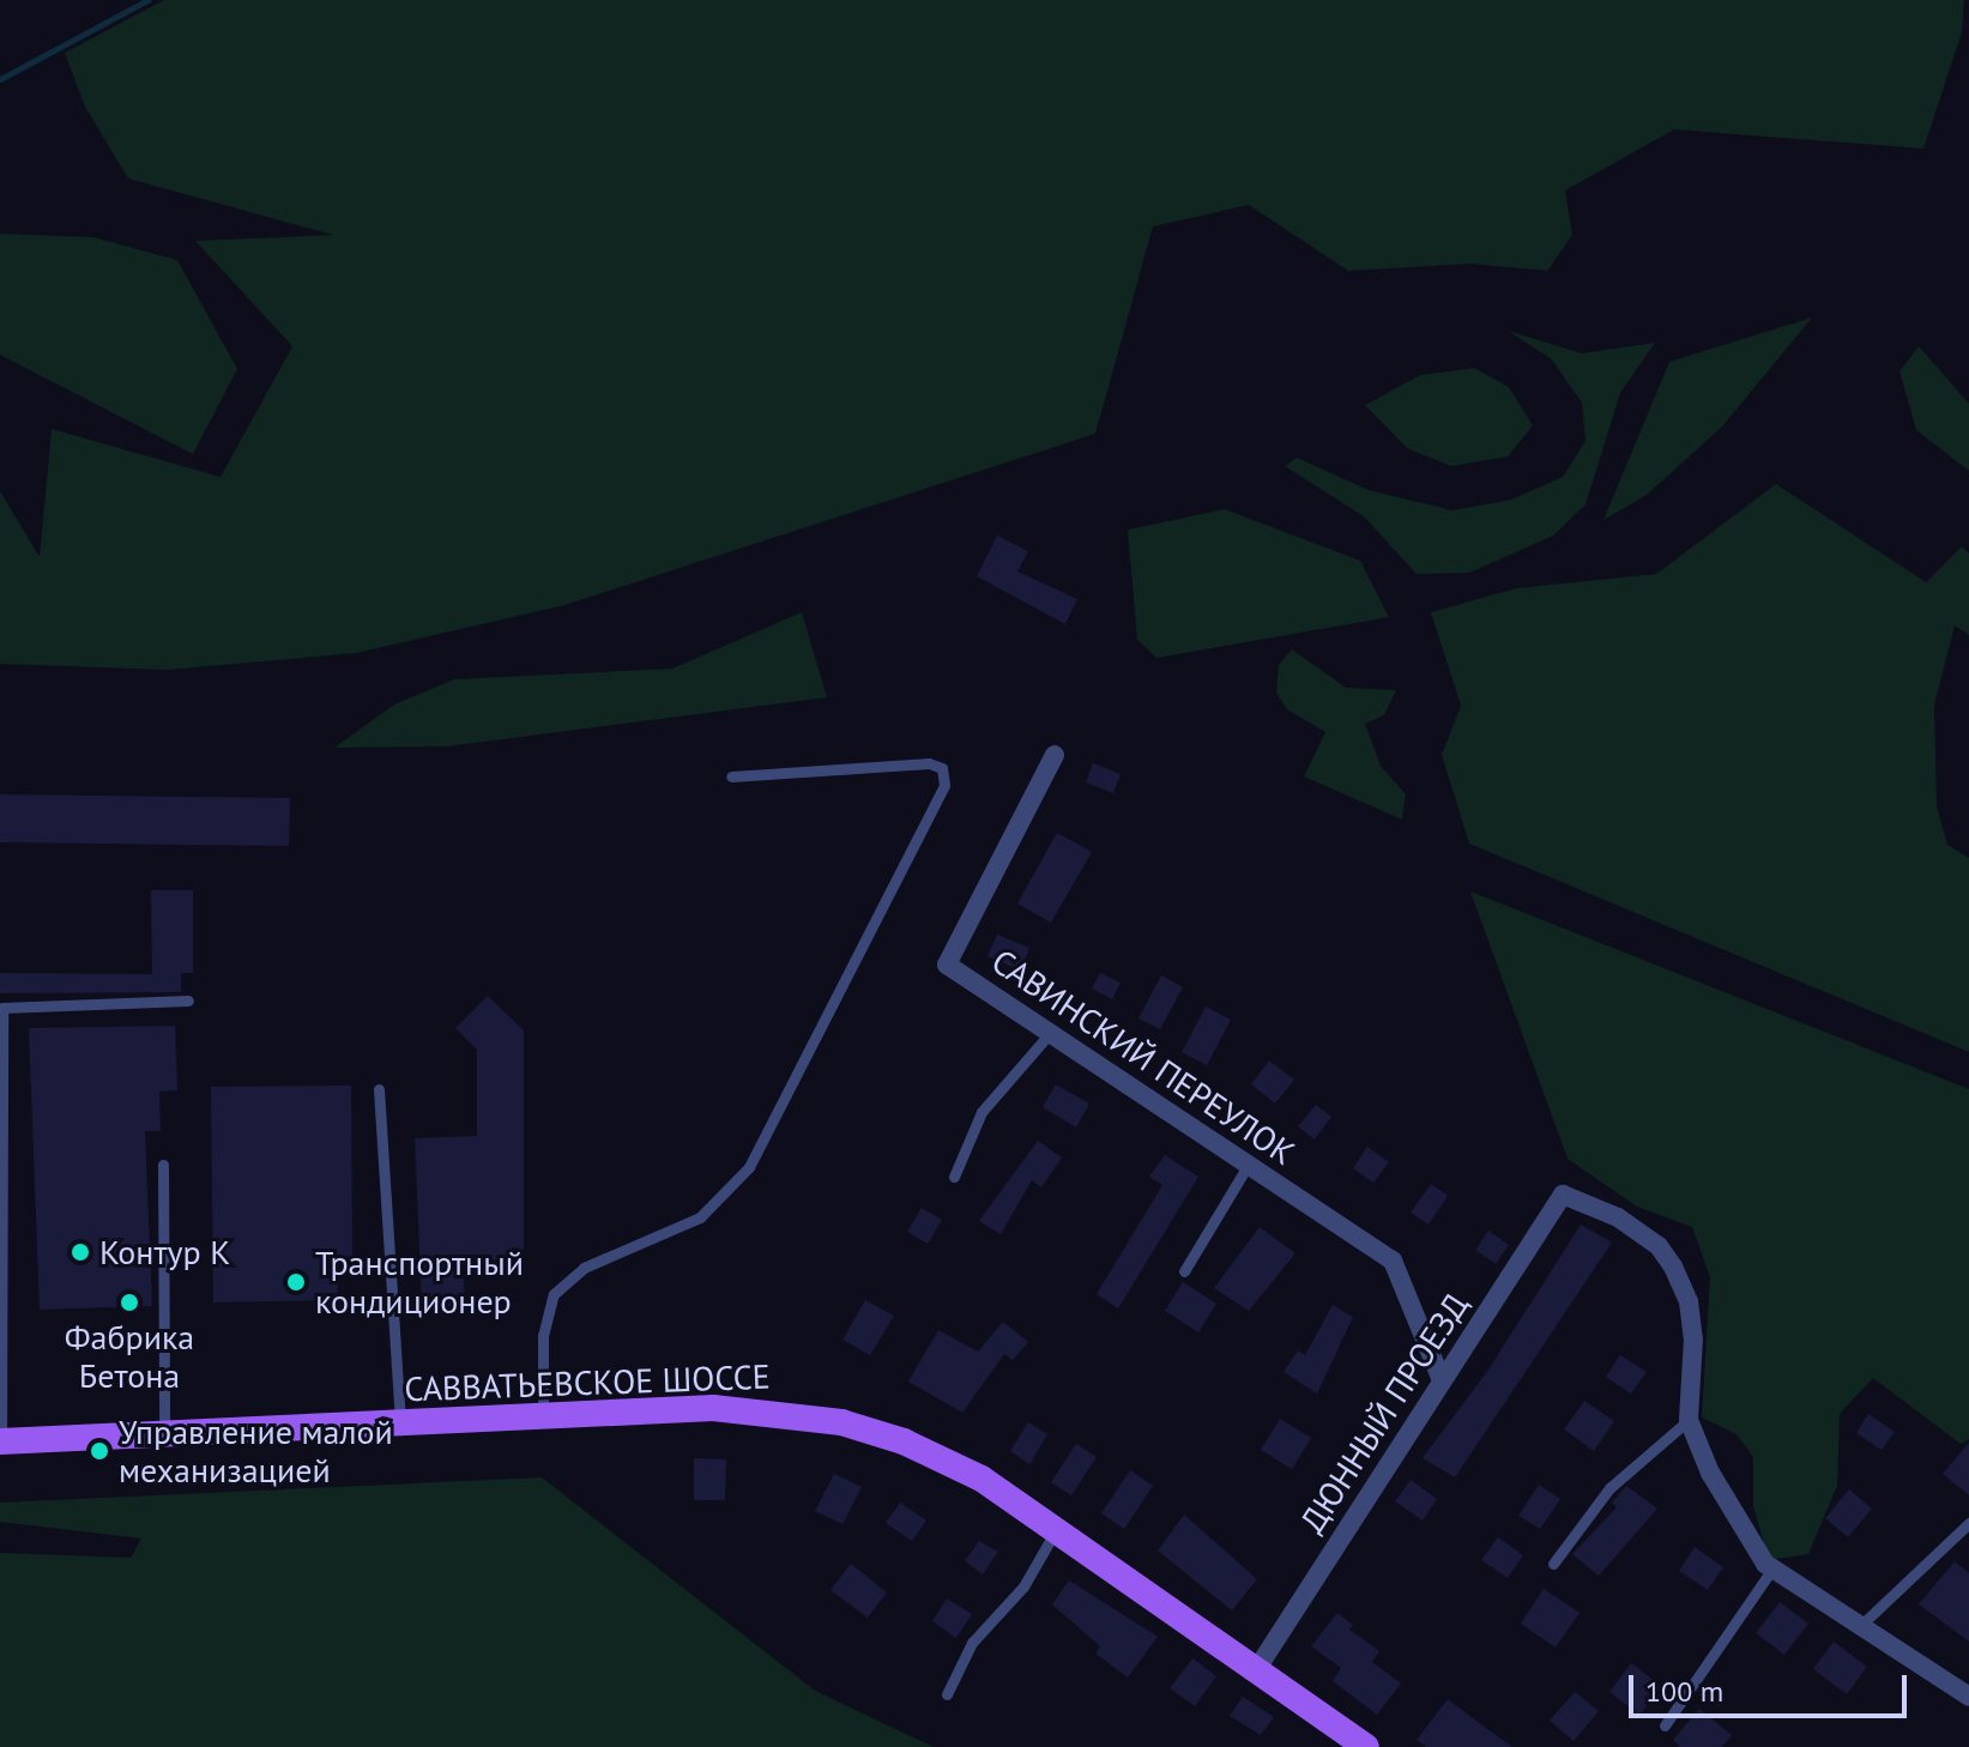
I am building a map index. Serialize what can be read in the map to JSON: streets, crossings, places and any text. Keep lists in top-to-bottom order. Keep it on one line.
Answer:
{"streets":{"main road":["САВВАТЬЕВСКОЕ ШОССЕ"],"street":["САВИНСКИЙ ПЕРЕУЛОК","ДЮННЫЙ ПРОЕЗД"]},"crossings":[["САВИНСКИЙ ПЕРЕУЛОК","ДЮННЫЙ ПРОЕЗД"],["САВВАТЬЕВСКОЕ ШОССЕ","ДЮННЫЙ ПРОЕЗД"]],"places":["Контур К","Транспортный кондиционер","Фабрика Бетона","Управление малой механизацией"],"scale_bar":"100 m"}
